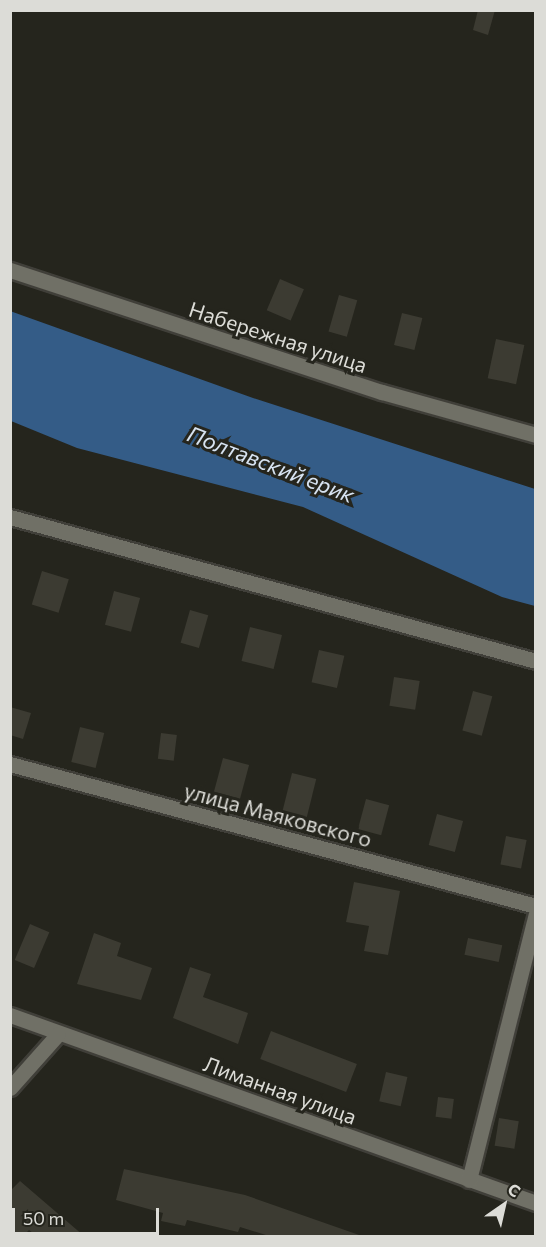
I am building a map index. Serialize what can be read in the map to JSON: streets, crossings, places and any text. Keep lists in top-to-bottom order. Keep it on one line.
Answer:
{"streets":{"street":["Набережная улица","улица Маяковского","Лиманная улица"]},"water":["Полтавский ерик"],"scale_bar":"50 m","north":"top right"}
